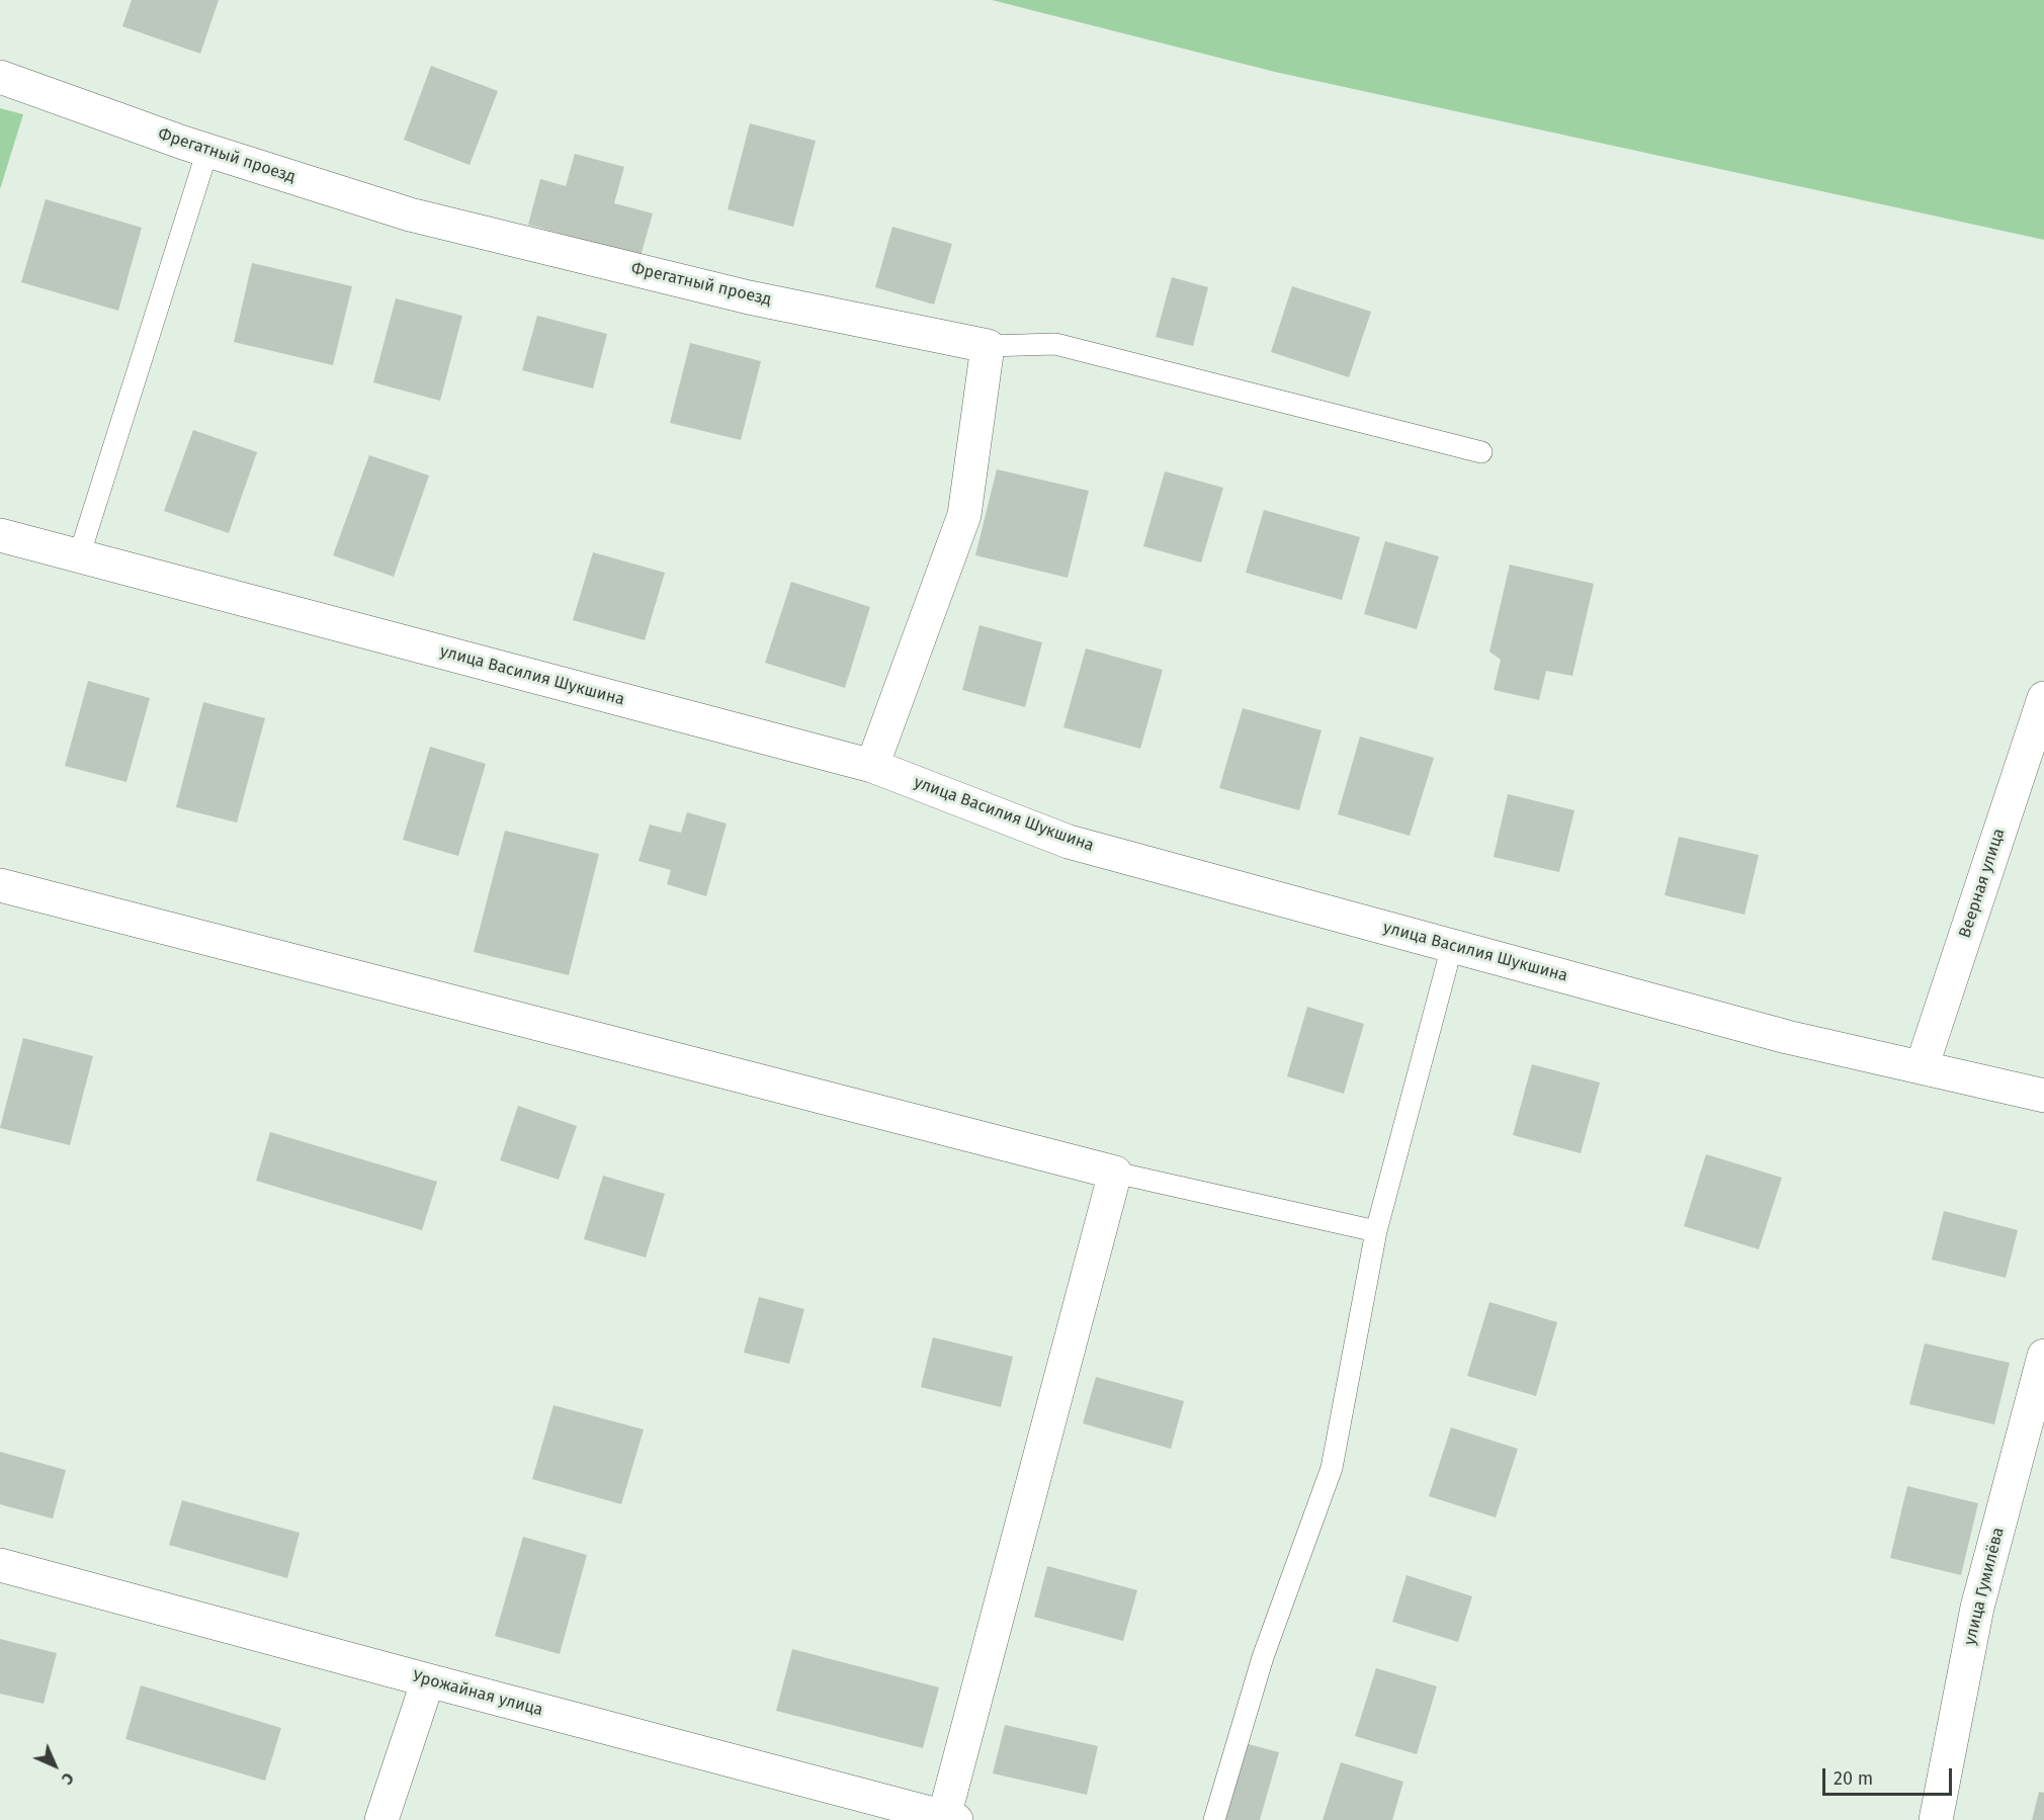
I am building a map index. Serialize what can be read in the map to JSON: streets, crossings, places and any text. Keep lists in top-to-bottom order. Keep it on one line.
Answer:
{"streets":{"street":["Фрегатный проезд","улица Василия Шукшина","Веерная улица","улица Гумилёва","Урожайная улица"]},"crossings":[["улица Василия Шукшина","Веерная улица"]],"scale_bar":"20 m","north":"bottom right"}
